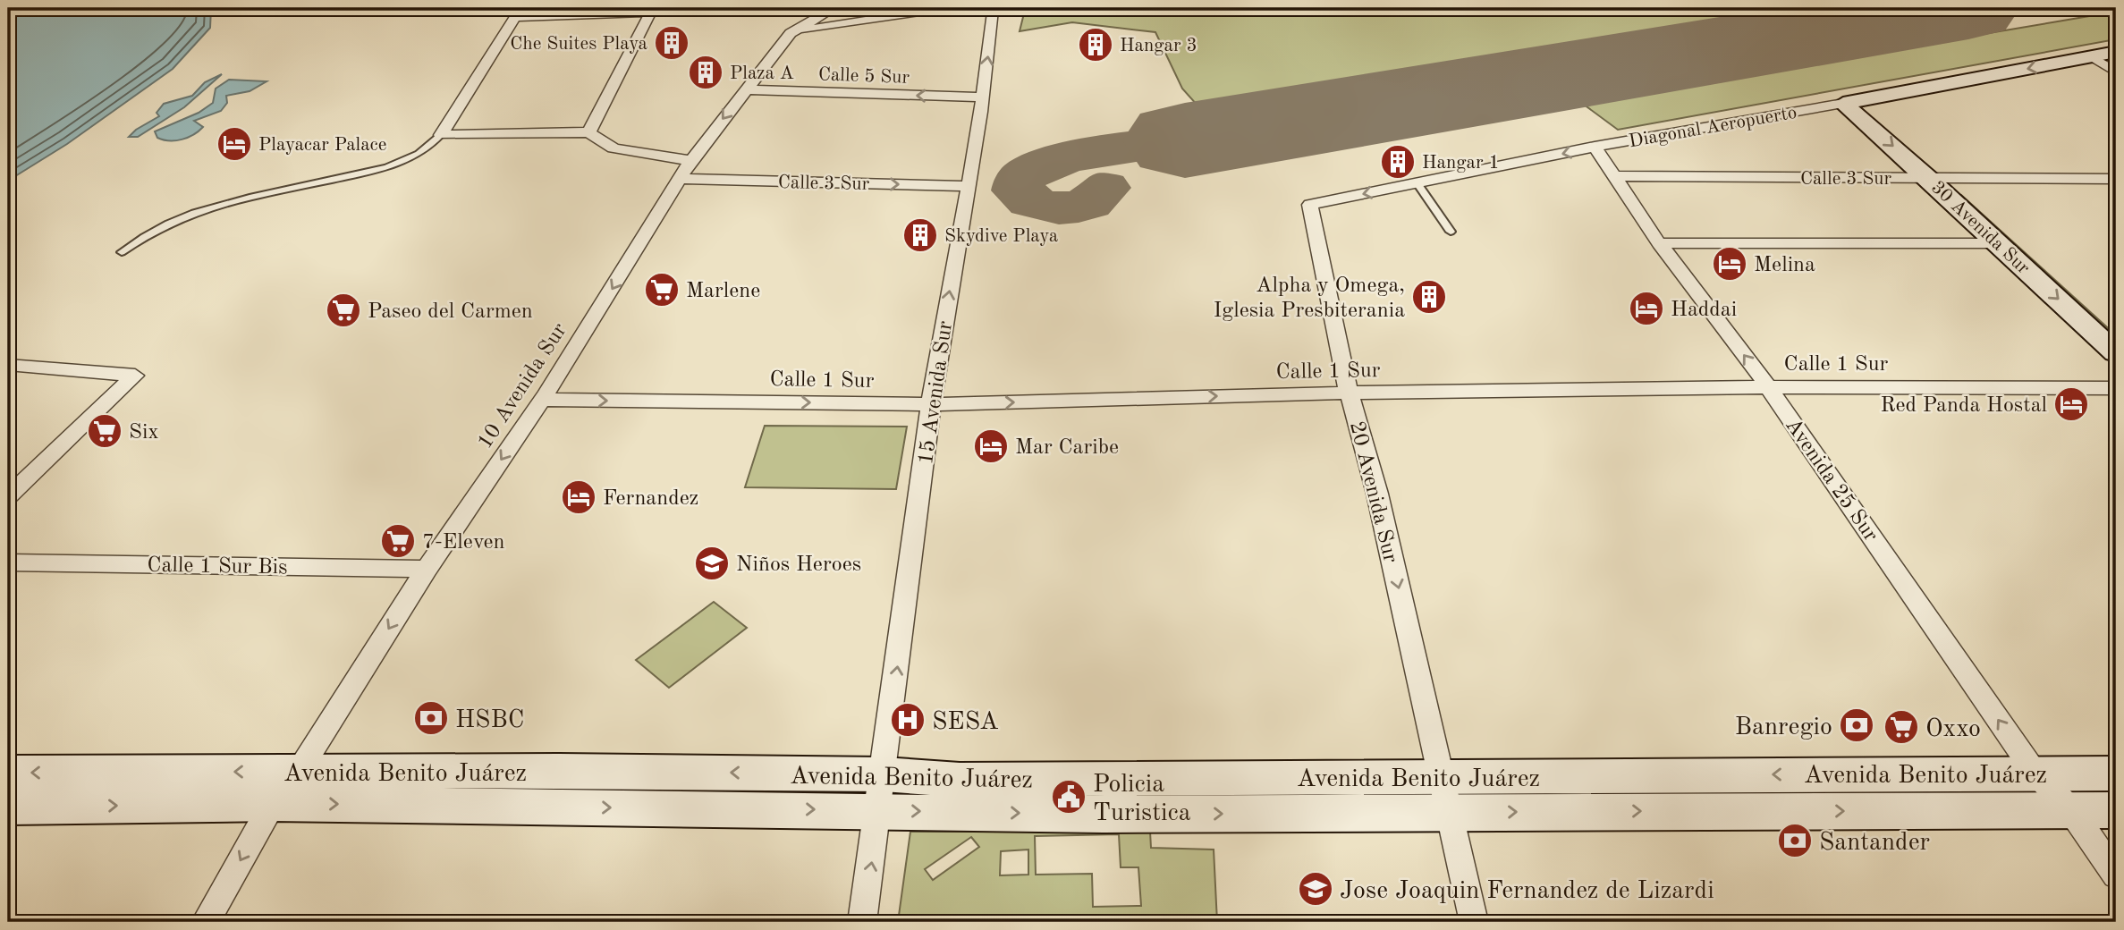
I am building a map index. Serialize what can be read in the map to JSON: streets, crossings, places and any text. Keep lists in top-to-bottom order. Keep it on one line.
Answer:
{"streets":{"street":["Calle 5 Sur","Diagonal Aeropuerto","Calle 3 Sur","30 Avenida Sur","Calle 1 Sur","10 Avenida Sur","15 Avenida Sur","Avenida 25 Sur","20 Avenida Sur","Calle 1 Sur Bis","Avenida Benito Juárez"]},"crossings":[["Calle 5 Sur","10 Avenida Sur"],["Calle 5 Sur","15 Avenida Sur"],["Diagonal Aeropuerto","30 Avenida Sur"],["Diagonal Aeropuerto","Avenida 25 Sur"],["Diagonal Aeropuerto","20 Avenida Sur"],["Calle 3 Sur","30 Avenida Sur"],["Calle 3 Sur","10 Avenida Sur"],["Calle 3 Sur","15 Avenida Sur"],["Calle 3 Sur","Avenida 25 Sur"],["Calle 1 Sur","10 Avenida Sur"],["Calle 1 Sur","15 Avenida Sur"],["Calle 1 Sur","Avenida 25 Sur"],["Calle 1 Sur","20 Avenida Sur"],["10 Avenida Sur","Calle 1 Sur Bis"],["10 Avenida Sur","Avenida Benito Juárez"],["15 Avenida Sur","Avenida Benito Juárez"],["Avenida 25 Sur","Avenida Benito Juárez"],["20 Avenida Sur","Avenida Benito Juárez"]],"one_way":["Diagonal Aeropuerto","Calle 1 Sur","10 Avenida Sur","15 Avenida Sur","Avenida 25 Sur","20 Avenida Sur"],"places":{"building":["Che Suites Playa","Hangar 3","Plaza A","Hangar 1","Skydive Playa","Alpha y Omega, Iglesia Presbiterania"],"hotel":["Playacar Palace","Melina","Haddai","Red Panda Hostal","Mar Caribe","Fernandez"],"supermarket":["Marlene","Paseo del Carmen","Six","7-Eleven","Oxxo"],"school or university":["Niños Heroes","Jose Joaquin Fernandez de Lizardi"],"bank":["HSBC","Banregio","Santander"],"hospital":["SESA"],"public building":["Policia Turistica"]}}
